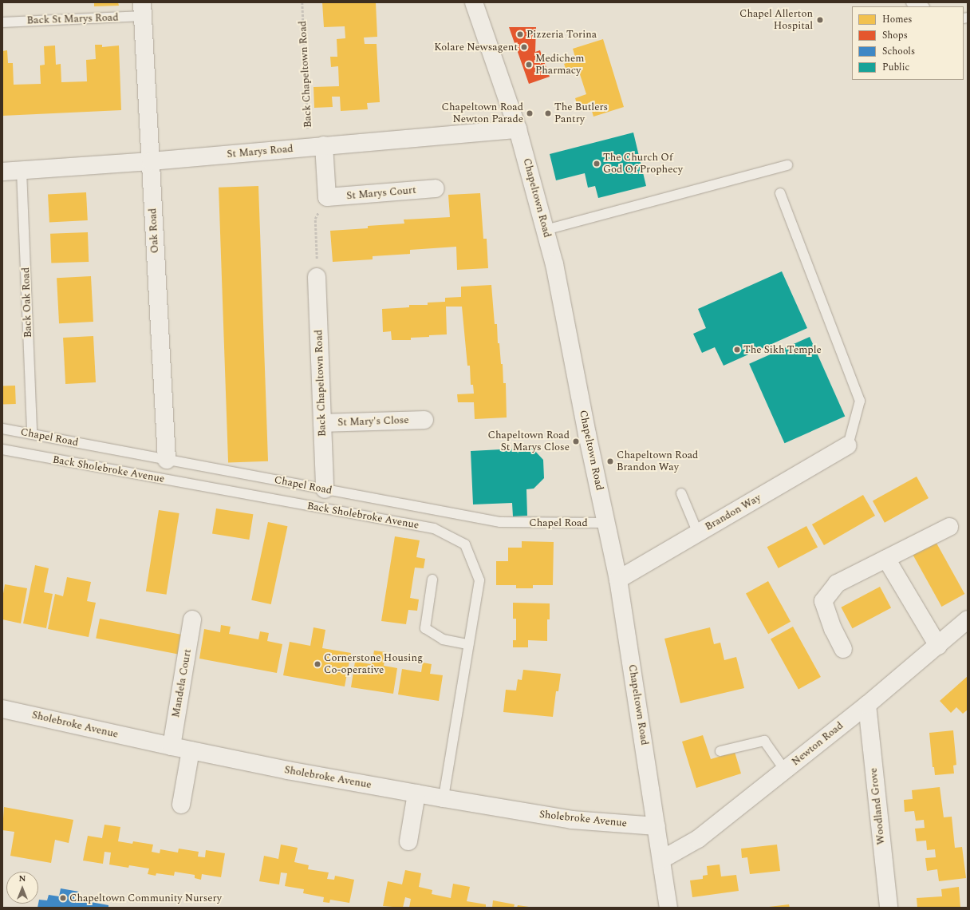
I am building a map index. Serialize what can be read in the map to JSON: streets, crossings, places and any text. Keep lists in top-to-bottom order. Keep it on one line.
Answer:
{"streets":{"street":["Back Chapeltown Road","St Marys Road","St Marys Court","Chapeltown Road","Oak Road","St Mary's Close","Brandon Way","Mandela Court","Sholebroke Avenue","Newton Road","Woodland Grove"],"lane":["Back St Marys Road","Back Oak Road","Chapel Road","Back Sholebroke Avenue"]},"crossings":[["Back St Marys Road","Oak Road"],["Back Chapeltown Road","St Marys Road"],["Back Chapeltown Road","St Mary's Close"],["Back Chapeltown Road","Chapel Road"],["St Marys Road","Chapeltown Road"],["St Marys Road","Oak Road"],["St Marys Road","Back Oak Road"],["Chapeltown Road","Chapel Road"],["Chapeltown Road","Brandon Way"],["Chapeltown Road","Sholebroke Avenue"],["Chapeltown Road","Newton Road"],["Oak Road","Chapel Road"],["Back Oak Road","Chapel Road"],["Back Sholebroke Avenue","Sholebroke Avenue"],["Mandela Court","Sholebroke Avenue"],["Newton Road","Woodland Grove"]],"places":["Chapel Allerton Hospital","Pizzeria Torina","Kolare Newsagent","Medichem Pharmacy","Chapeltown Road Newton Parade","The Butlers Pantry","The Church Of God Of Prophecy","The Sikh Temple","Chapeltown Road St Marys Close","Chapeltown Road Brandon Way","Cornerstone Housing Co-operative","Chapeltown Community Nursery"],"legend":["Homes","Shops","Schools","Public"],"north":"top"}
